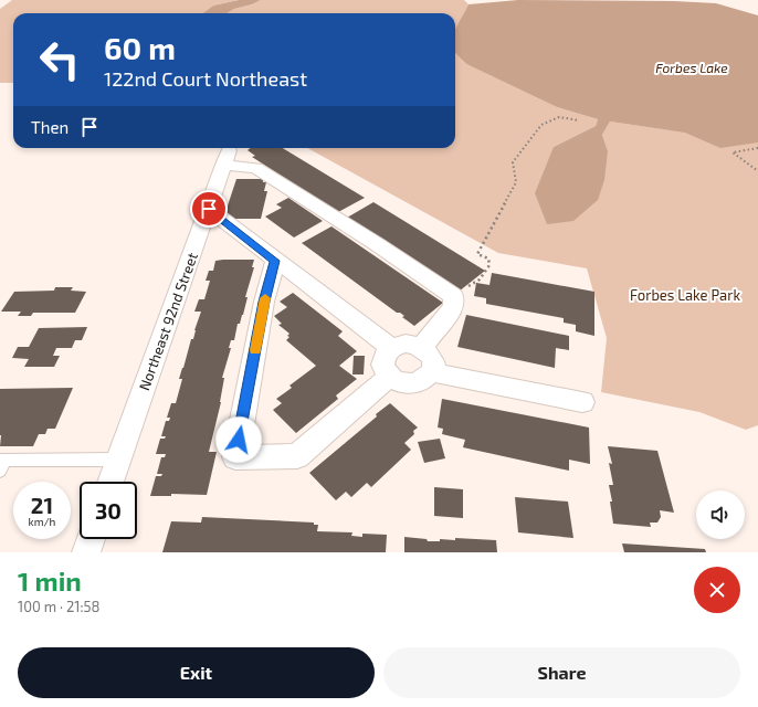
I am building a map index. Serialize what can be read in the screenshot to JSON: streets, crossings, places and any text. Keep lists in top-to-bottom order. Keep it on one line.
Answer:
{"streets":{"street":["Northeast 92nd Street"]},"water":["Forbes Lake"],"parks":["Forbes Lake Park"],"page":{"turn":["60 m","122nd Court Northeast"],"then":"Then","speed":"21 km/h","limit":"30","heading":["1 min","100 m · 21:58"],"buttons":["Exit","Share"]}}
